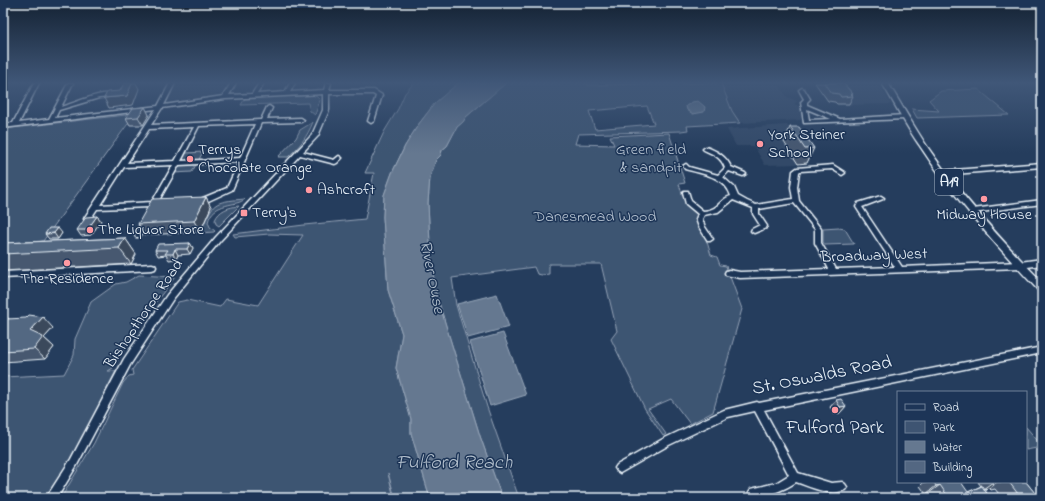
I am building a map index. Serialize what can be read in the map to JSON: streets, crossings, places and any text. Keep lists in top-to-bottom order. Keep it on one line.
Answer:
{"streets":{"main road":["A19"],"street":["Broadway West","Bishopthorpe Road","St. Oswalds Road"]},"crossings":[["A19","Broadway West"]],"water":["River Ouse","Fulford Reach"],"parks":["Green field & sandpit","Danesmead Wood"],"places":{"other":["York Steiner School","Terrys Chocolate Orange","Ashcroft","Midway House","The Liquor Store","The Residence","Fulford Park"],"transit":["Terry's"]},"legend":["Road","Park","Water","Building"]}
